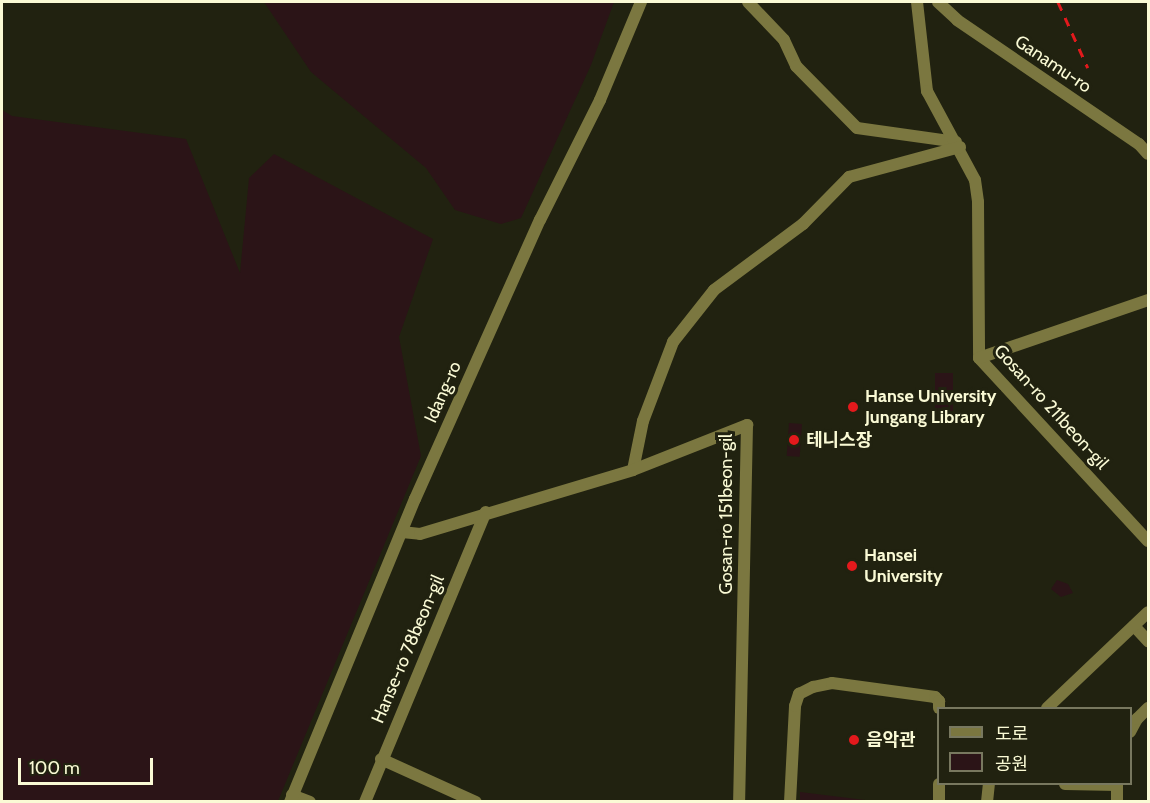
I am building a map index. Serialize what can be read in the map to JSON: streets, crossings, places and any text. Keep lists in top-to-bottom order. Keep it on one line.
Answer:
{"streets":{"street":["Ganamu-ro","Idang-ro","Gosan-ro 211beon-gil","Gosan-ro 151beon-gil","Hanse-ro 78beon-gil"]},"crossings":[["Idang-ro","Gosan-ro 151beon-gil"],["Gosan-ro 151beon-gil","Hanse-ro 78beon-gil"]],"places":["Hanse University Jungang Library","테니스장","Hansei University","음악관"],"legend":["도로","공원"],"scale_bar":"100 m"}
